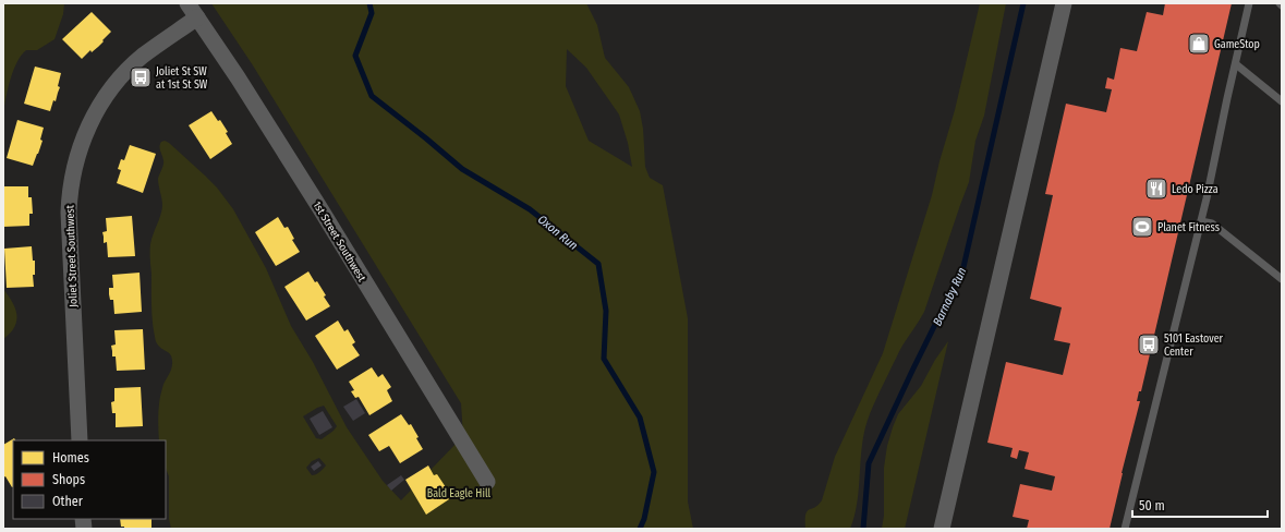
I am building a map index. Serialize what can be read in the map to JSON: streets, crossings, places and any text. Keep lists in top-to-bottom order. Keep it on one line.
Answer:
{"streets":{"street":["1st Street Southwest","Joliet Street Southwest"]},"crossings":[["1st Street Southwest","Joliet Street Southwest"]],"water":["Oxon Run","Barnaby Run"],"parks":["Bald Eagle Hill"],"places":{"shop":["GameStop"],"bus stop":["Joliet St SW at 1st St SW","5101 Eastover Center"],"restaurant":["Ledo Pizza"],"sports":["Planet Fitness"]},"legend":["Homes","Shops","Other"],"scale_bar":"50 m"}
